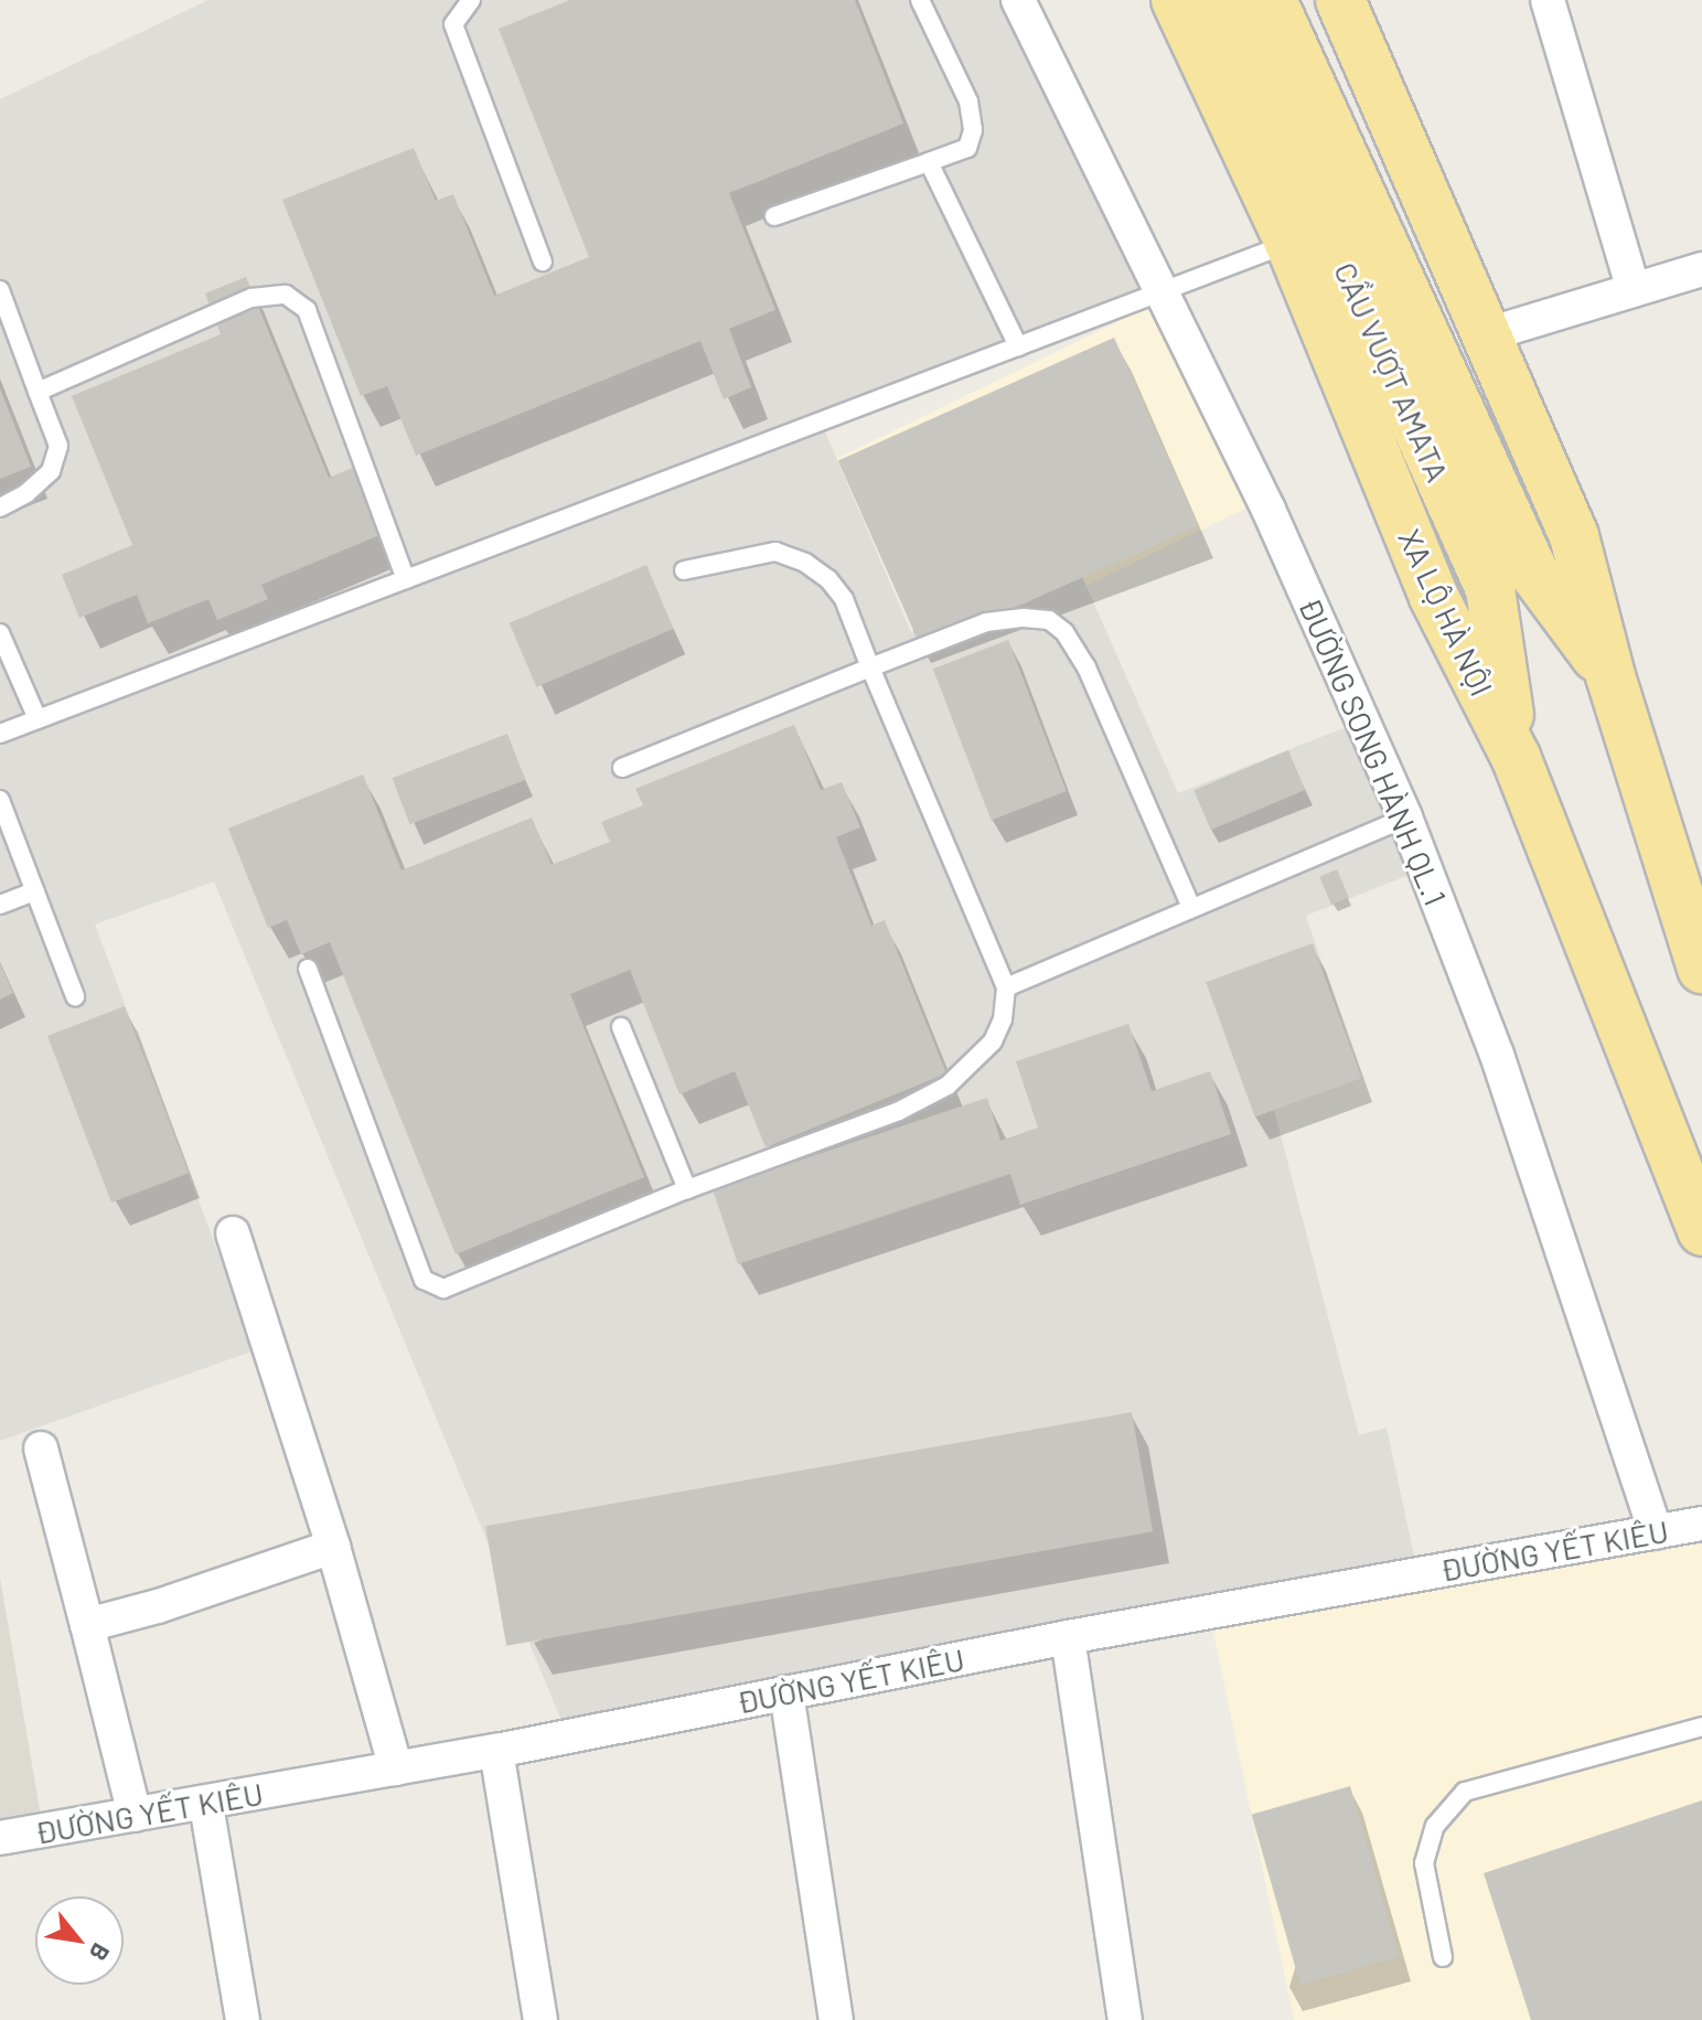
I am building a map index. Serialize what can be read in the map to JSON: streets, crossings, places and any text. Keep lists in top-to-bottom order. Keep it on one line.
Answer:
{"streets":{"highway":["CẦU VƯỢT AMATA","XA LỘ HÀ NỘI"],"street":["ĐƯỜNG SONG HÀNH QL.1","ĐƯỜNG YẾT KIÊU"]},"crossings":[["CẦU VƯỢT AMATA","XA LỘ HÀ NỘI"],["ĐƯỜNG SONG HÀNH QL.1","ĐƯỜNG YẾT KIÊU"]],"north":"bottom right"}
